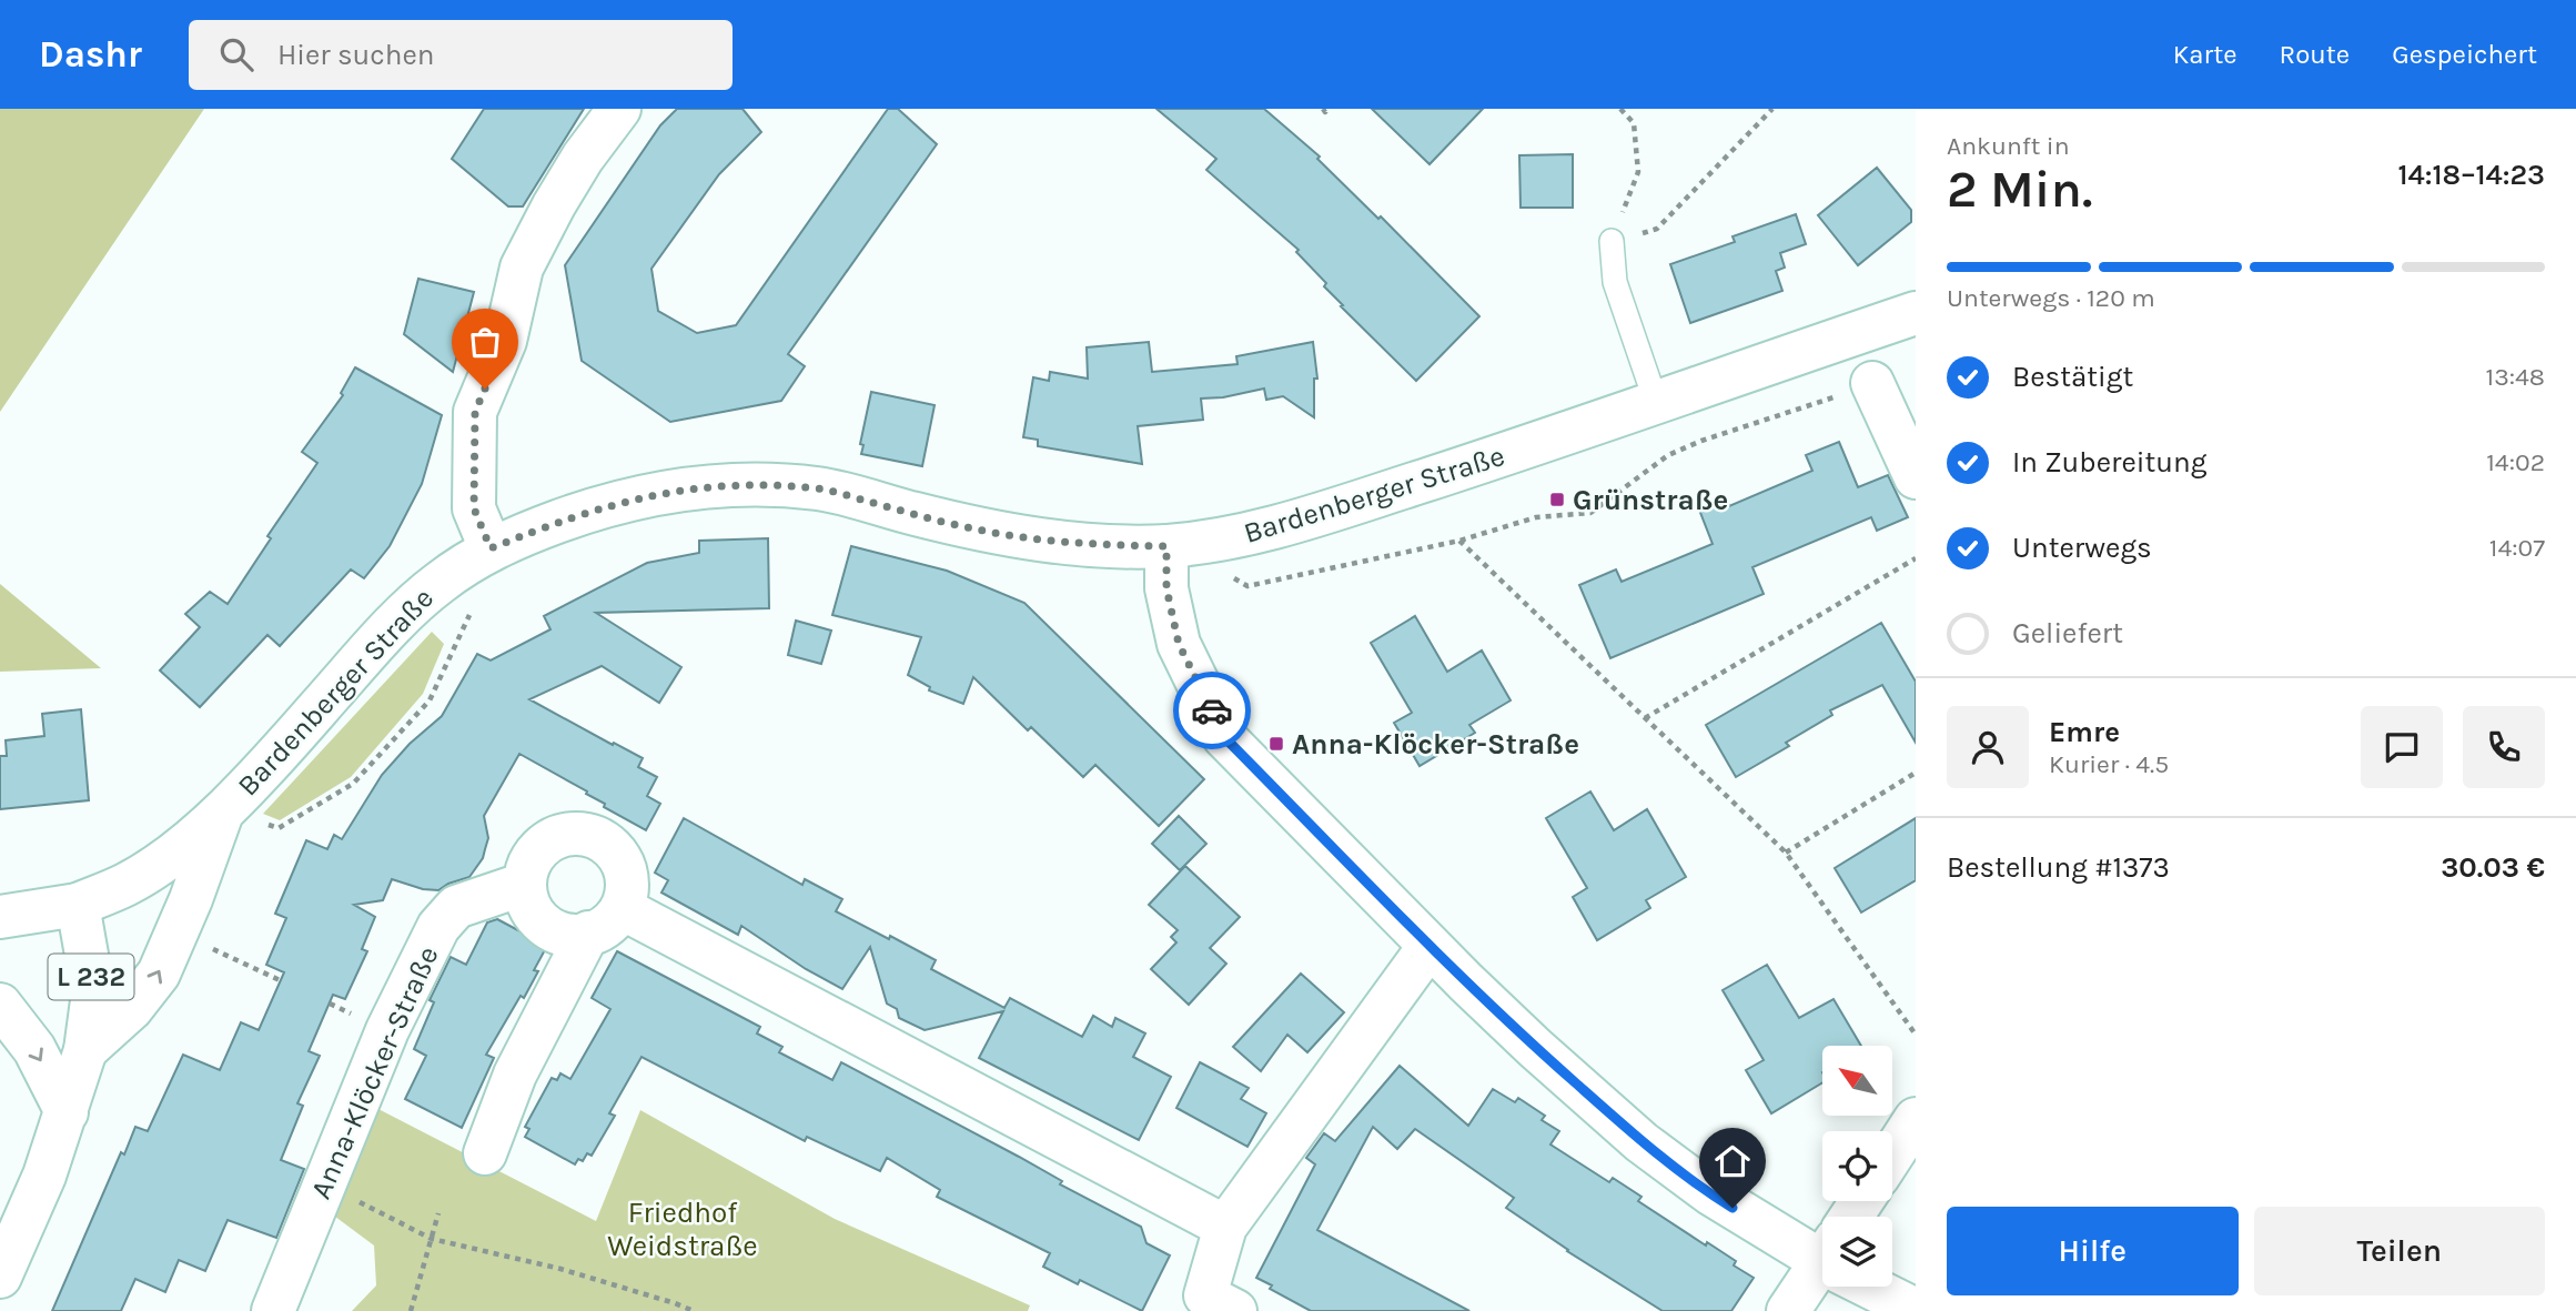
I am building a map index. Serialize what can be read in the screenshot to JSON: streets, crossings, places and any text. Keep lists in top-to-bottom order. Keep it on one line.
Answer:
{"streets":{"street":["Bardenberger Straße","L 232","Anna-Klöcker-Straße"]},"crossings":[["Bardenberger Straße","L 232"]],"parks":["Friedhof Weidstraße"],"places":{"transit":["Grünstraße","Anna-Klöcker-Straße"]},"north":"top left","page":{"header":"Dashr","search":"Hier suchen","nav":["Karte","Route","Gespeichert"],"heading":["2 Min.","Ankunft in","14:18–14:23"],"panel":["Emre","Kurier · 4.5","Bestellung #1373","30.03 €"],"bar":"Unterwegs · 120 m","list":[["Bestätigt","13:48"],["In Zubereitung","14:02"],["Unterwegs","14:07"],"Geliefert"],"buttons":["Hilfe","Teilen"]}}
